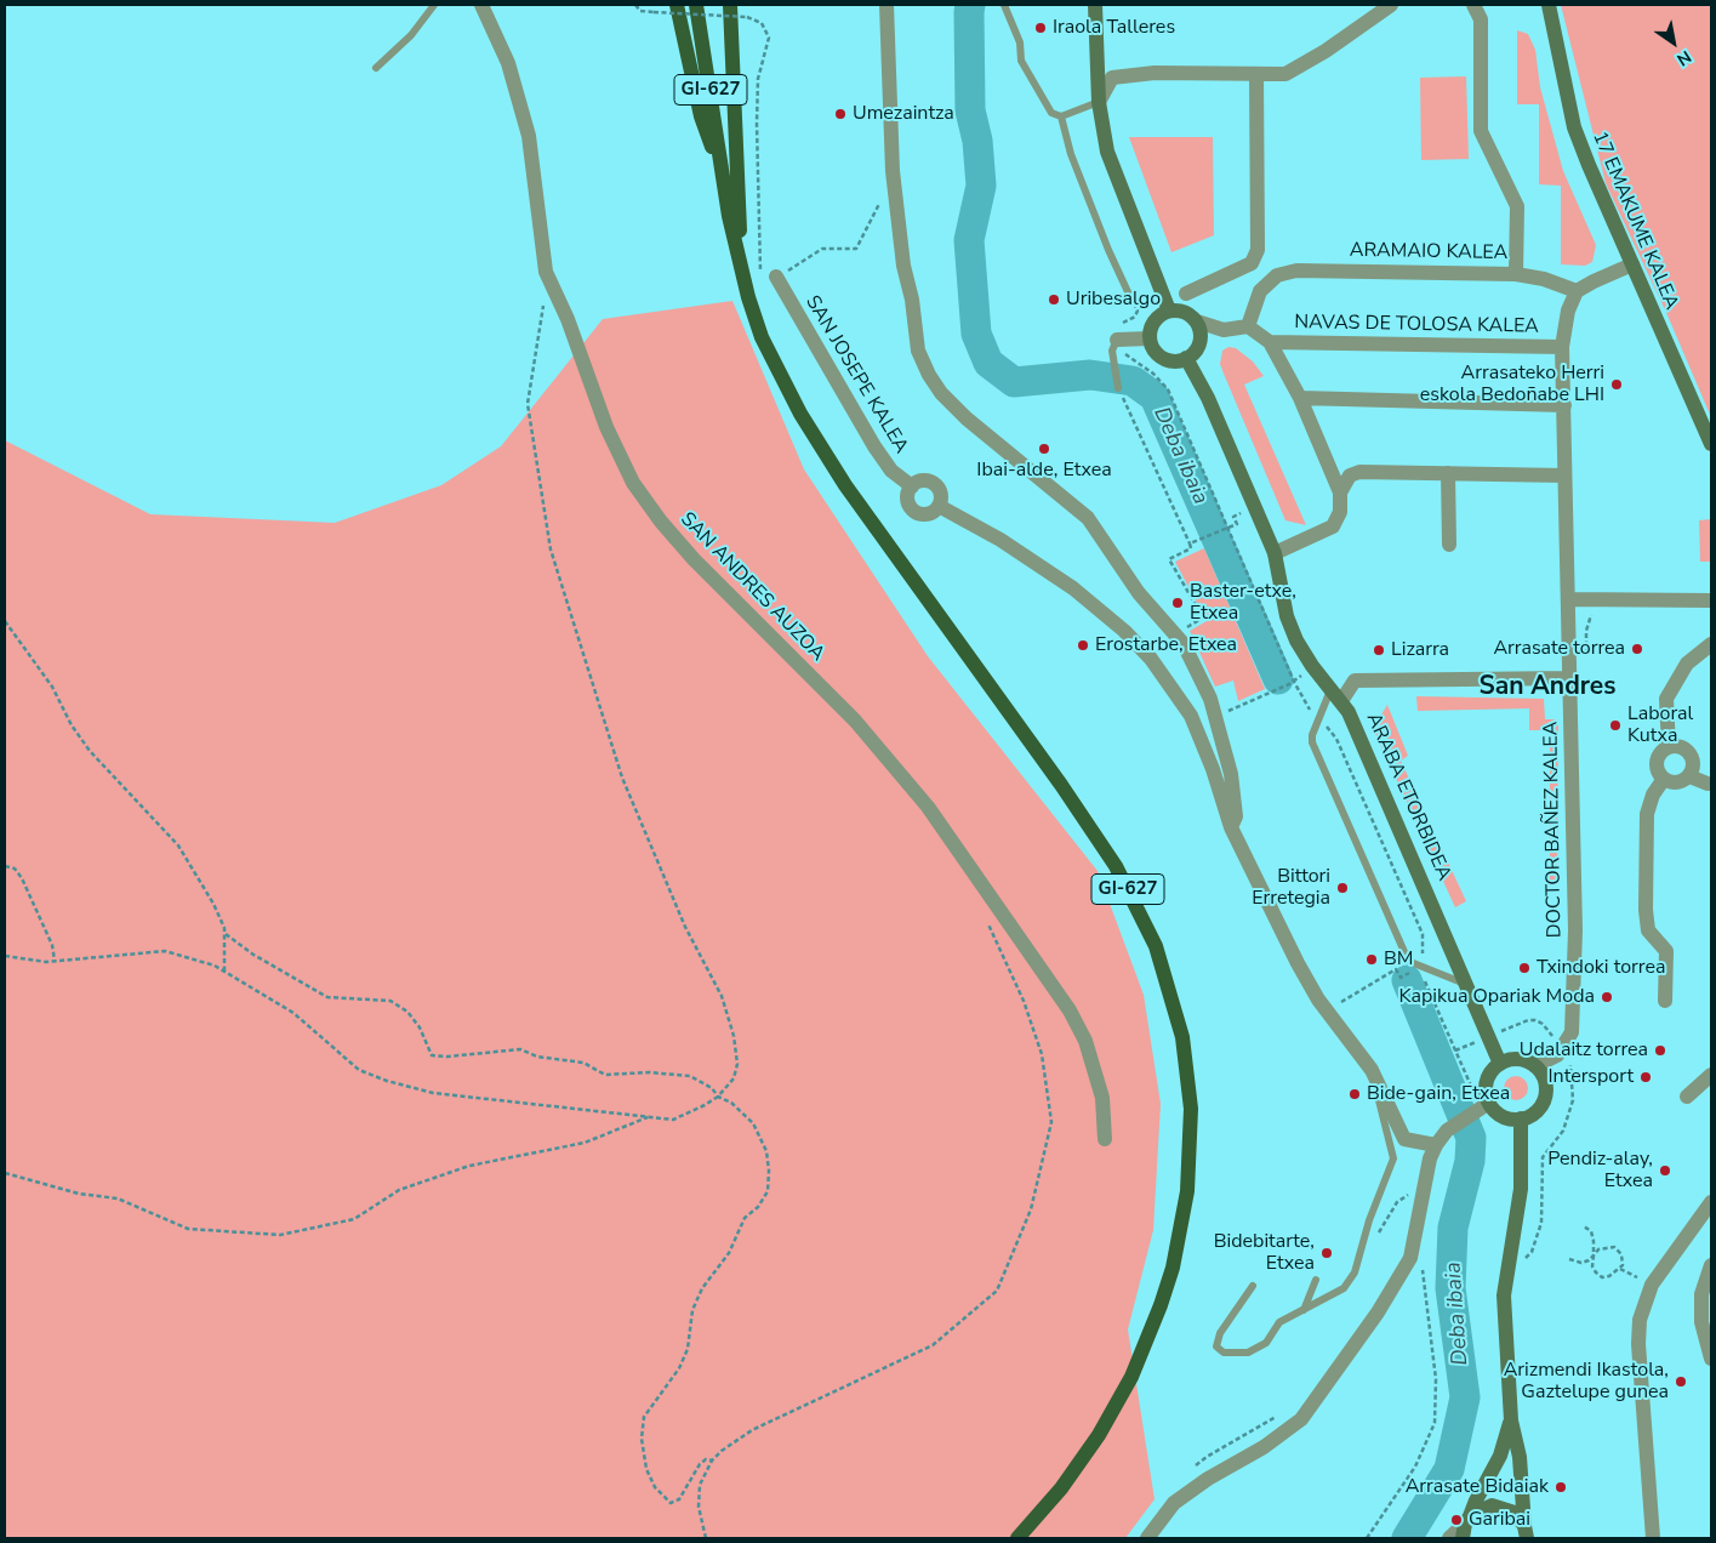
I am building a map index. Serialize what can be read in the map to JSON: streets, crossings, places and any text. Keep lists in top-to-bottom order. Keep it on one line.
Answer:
{"streets":{"main road":["GI-627"],"street":["17 EMAKUME KALEA","ARAMAIO KALEA","NAVAS DE TOLOSA KALEA","SAN JOSEPE KALEA","SAN ANDRES AUZOA","ARABA ETORBIDEA","DOCTOR BAÑEZ KALEA"]},"crossings":[["ARAMAIO KALEA","DOCTOR BAÑEZ KALEA"],["NAVAS DE TOLOSA KALEA","DOCTOR BAÑEZ KALEA"]],"districts":["San Andres"],"water":["Deba ibaia"],"places":["Iraola Talleres","Umezaintza","Uribesalgo","Arrasateko Herri eskola Bedoñabe LHI","Ibai-alde, Etxea","Baster-etxe, Etxea","Erostarbe, Etxea","Arrasate torrea","Lizarra","Laboral Kutxa","Bittori Erretegia","BM","Txindoki torrea","Kapikua Opariak Moda","Udalaitz torrea","Intersport","Bide-gain, Etxea","Pendiz-alay, Etxea","Bidebitarte, Etxea","Arizmendi Ikastola, Gaztelupe gunea","Arrasate Bidaiak","Garibai"],"north":"bottom right"}
